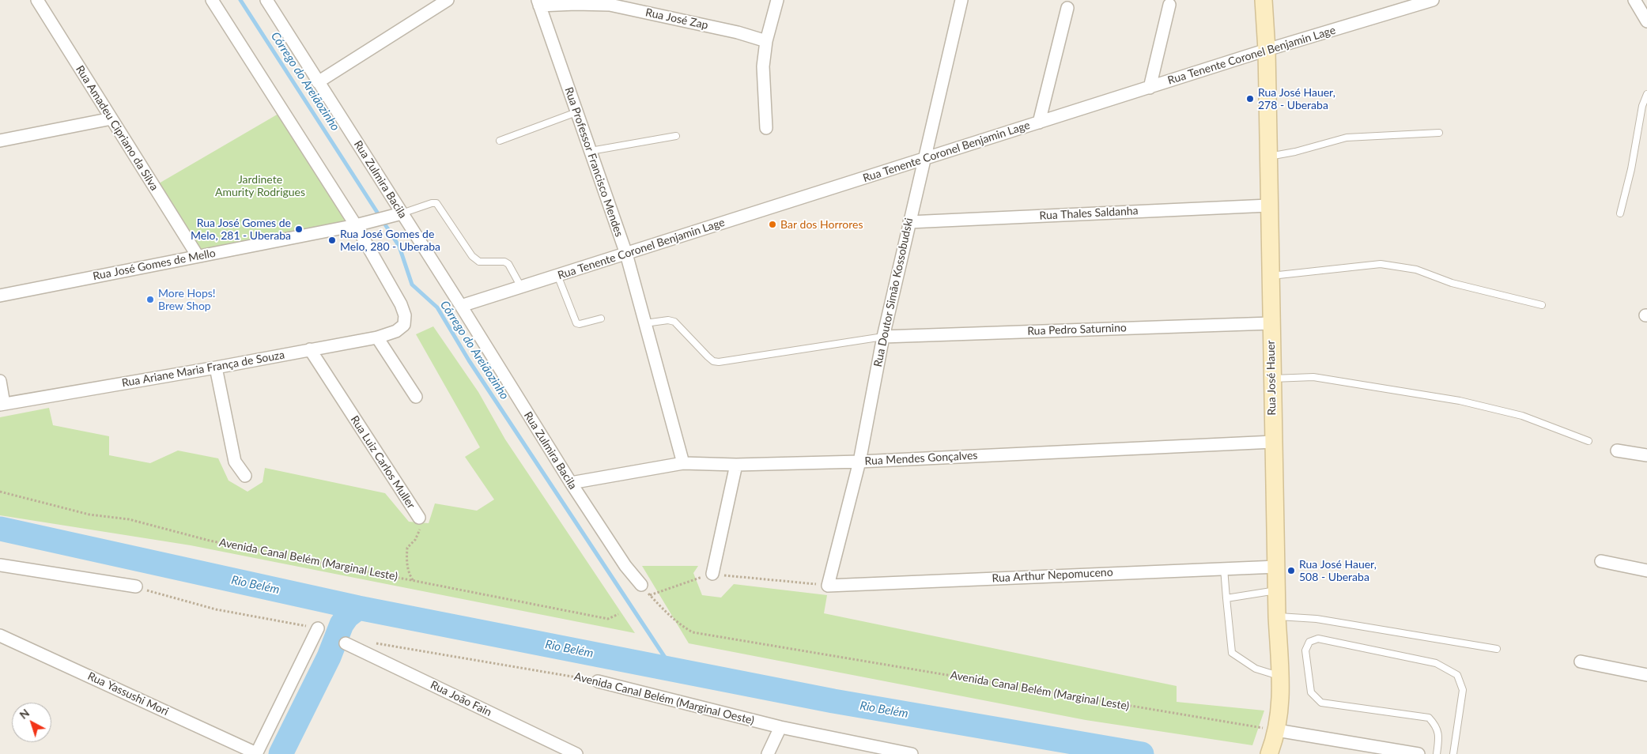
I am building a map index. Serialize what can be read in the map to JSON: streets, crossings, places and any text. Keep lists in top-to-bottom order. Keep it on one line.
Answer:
{"streets":{"main road":["Rua José Hauer"],"street":["Rua José Zap","Rua Tenente Coronel Benjamin Lage","Rua Amadeu Cipriano da Silva","Rua Professor Francisco Mendes","Rua Zulmira Bacila","Rua Thales Saldanha","Rua José Gomes de Mello","Rua Doutor Simão Kossobudski","Rua Pedro Saturnino","Rua Ariane Maria França de Souza","Rua Mendes Gonçalves","Rua Luiz Carlos Muller","Rua Arthur Nepomuceno","Rua Yassushi Mori","Rua João Fain","Avenida Canal Belém (Marginal Oeste)"],"path":["Avenida Canal Belém (Marginal Leste)"]},"crossings":[["Rua José Zap","Rua Professor Francisco Mendes"],["Rua Tenente Coronel Benjamin Lage","Rua Professor Francisco Mendes"],["Rua Tenente Coronel Benjamin Lage","Rua Zulmira Bacila"],["Rua Tenente Coronel Benjamin Lage","Rua Doutor Simão Kossobudski"],["Rua Tenente Coronel Benjamin Lage","Rua José Hauer"],["Rua Amadeu Cipriano da Silva","Rua José Gomes de Mello"],["Rua Professor Francisco Mendes","Rua Mendes Gonçalves"],["Rua Zulmira Bacila","Rua José Gomes de Mello"],["Rua Zulmira Bacila","Rua Mendes Gonçalves"],["Rua Thales Saldanha","Rua Doutor Simão Kossobudski"],["Rua Thales Saldanha","Rua José Hauer"],["Rua José Gomes de Mello","Rua Ariane Maria França de Souza"],["Rua Doutor Simão Kossobudski","Rua Pedro Saturnino"],["Rua Doutor Simão Kossobudski","Rua Mendes Gonçalves"],["Rua Doutor Simão Kossobudski","Rua Arthur Nepomuceno"],["Rua Pedro Saturnino","Rua José Hauer"],["Rua Ariane Maria França de Souza","Rua Luiz Carlos Muller"],["Rua José Hauer","Rua Mendes Gonçalves"],["Rua José Hauer","Avenida Canal Belém (Marginal Leste)"],["Rua José Hauer","Rua Arthur Nepomuceno"],["Rua Luiz Carlos Muller","Avenida Canal Belém (Marginal Leste)"]],"water":["Córrego do Areiãozinho","Rio Belém"],"parks":["Jardinete Amurity Rodrigues"],"places":["Rua José Hauer, 278 - Uberaba","Bar dos Horrores","Rua José Gomes de Melo, 281 - Uberaba","Rua José Gomes de Melo, 280 - Uberaba","More Hops! Brew Shop","Rua José Hauer, 508 - Uberaba"],"north":"top left"}
